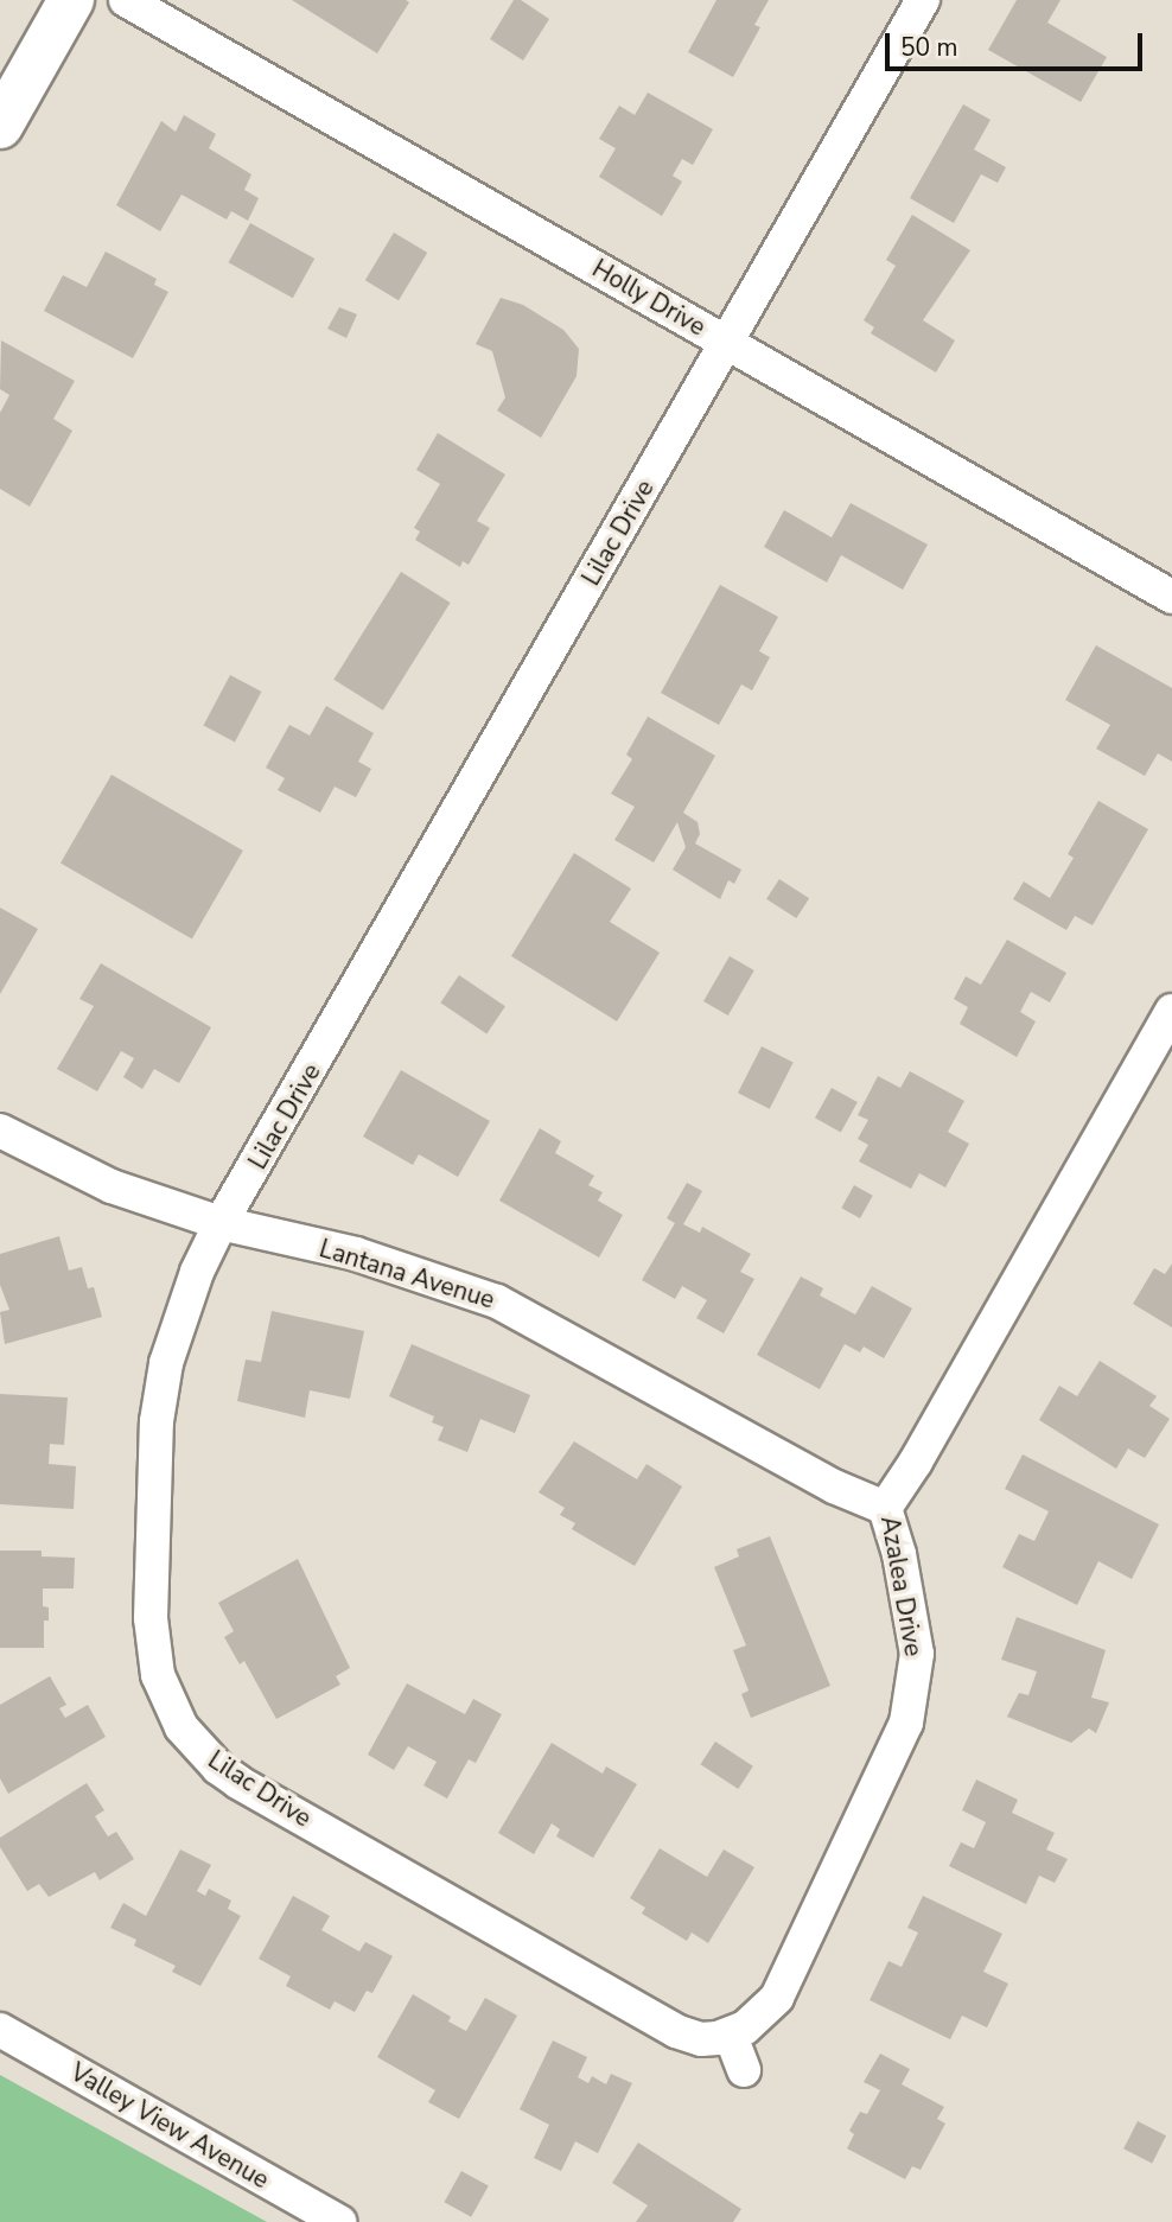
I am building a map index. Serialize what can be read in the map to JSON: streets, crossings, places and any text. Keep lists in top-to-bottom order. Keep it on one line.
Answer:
{"streets":{"street":["Holly Drive","Lilac Drive","Lantana Avenue","Azalea Drive","Valley View Avenue"]},"crossings":[["Holly Drive","Lilac Drive"],["Lilac Drive","Lantana Avenue"],["Lilac Drive","Azalea Drive"],["Lantana Avenue","Azalea Drive"]],"scale_bar":"50 m"}
